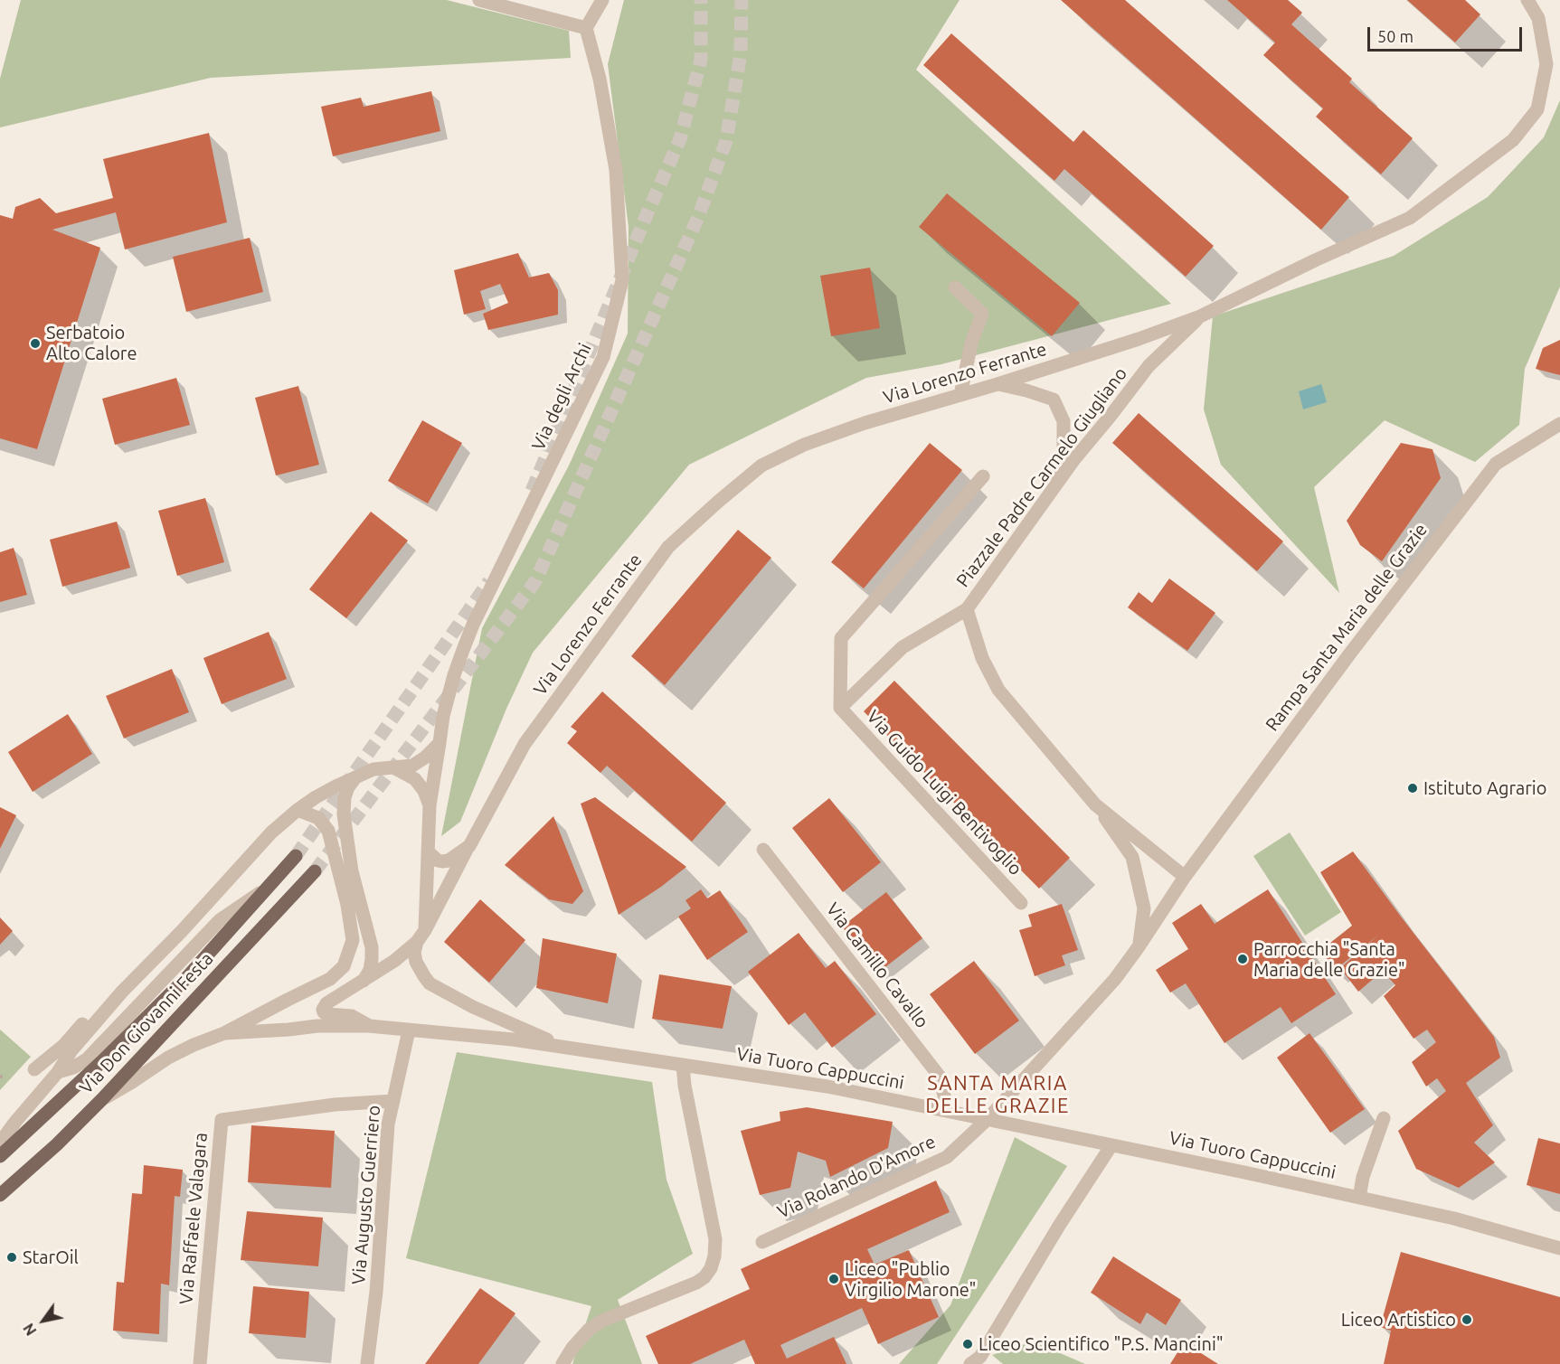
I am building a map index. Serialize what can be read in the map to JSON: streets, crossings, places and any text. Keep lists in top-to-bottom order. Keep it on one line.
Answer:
{"streets":{"main road":["Via Don Giovanni Festa"],"street":["Via Lorenzo Ferrante","Via degli Archi","Piazzale Padre Carmelo Giugliano","Rampa Santa Maria delle Grazie","Via Guido Luigi Bentivoglio","Via Camillo Cavallo","Via Tuoro Cappuccini","Via Rolando D'Amore","Via Augusto Guerriero","Via Raffaele Valagara"]},"crossings":[["Via Lorenzo Ferrante","Via degli Archi"],["Via Lorenzo Ferrante","Piazzale Padre Carmelo Giugliano"],["Piazzale Padre Carmelo Giugliano","Rampa Santa Maria delle Grazie"],["Piazzale Padre Carmelo Giugliano","Via Guido Luigi Bentivoglio"],["Piazzale Padre Carmelo Giugliano","Via Rolando D'Amore"],["Rampa Santa Maria delle Grazie","Via Rolando D'Amore"],["Via Camillo Cavallo","Via Tuoro Cappuccini"],["Via Tuoro Cappuccini","Via Rolando D'Amore"],["Via Tuoro Cappuccini","Via Augusto Guerriero"],["Via Augusto Guerriero","Via Raffaele Valagara"]],"districts":["SANTA MARIA DELLE GRAZIE"],"places":["Serbatoio Alto Calore","Istituto Agrario","Parrocchia \"Santa Maria delle Grazie\"","StarOil","Liceo \"Publio Virgilio Marone\"","Liceo Artistico","Liceo Scientifico \"P.S. Mancini\""],"scale_bar":"50 m","north":"bottom left"}
